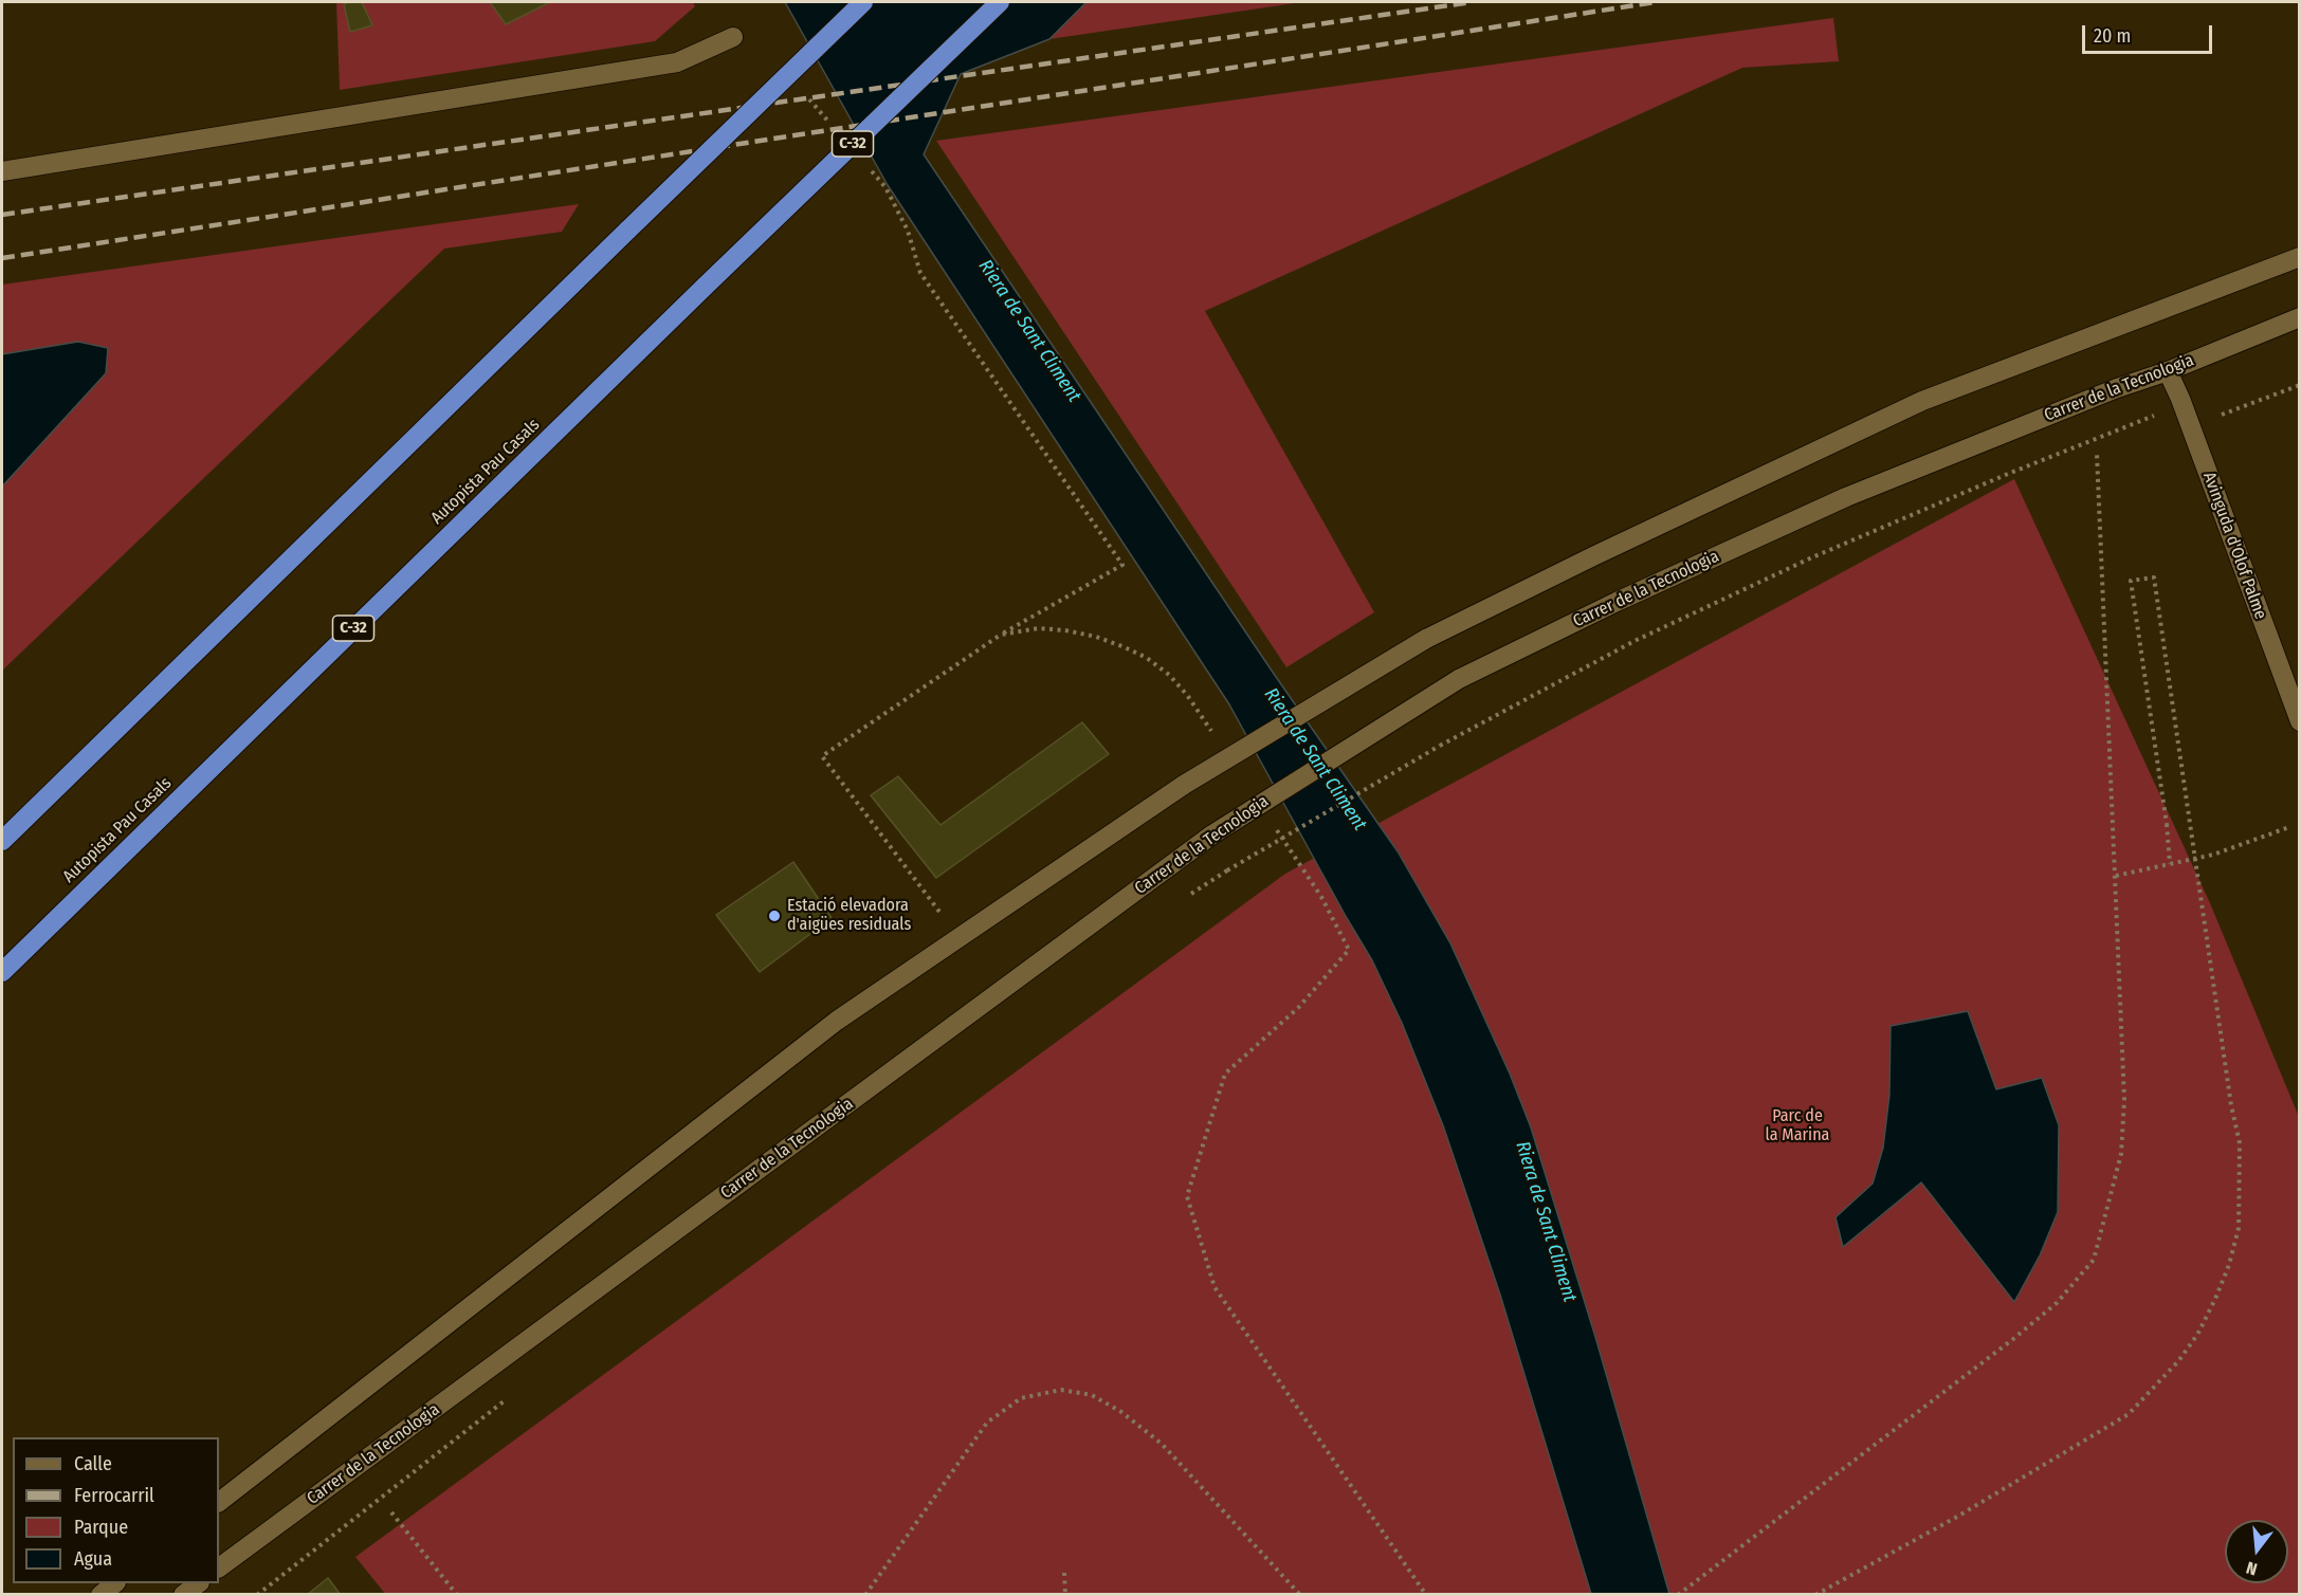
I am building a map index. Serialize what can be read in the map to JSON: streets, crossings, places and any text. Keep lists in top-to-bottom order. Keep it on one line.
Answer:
{"streets":{"highway":["C-32","Autopista Pau Casals"],"street":["Carrer de la Tecnologia","Avinguda d'Olof Palme"]},"crossings":[["Carrer de la Tecnologia","Avinguda d'Olof Palme"]],"water":["Riera de Sant Climent"],"parks":["Parc de la Marina"],"places":["Estació elevadora d'aigües residuals"],"legend":["Calle","Ferrocarril","Parque","Agua"],"scale_bar":"20 m","north":"bottom"}
